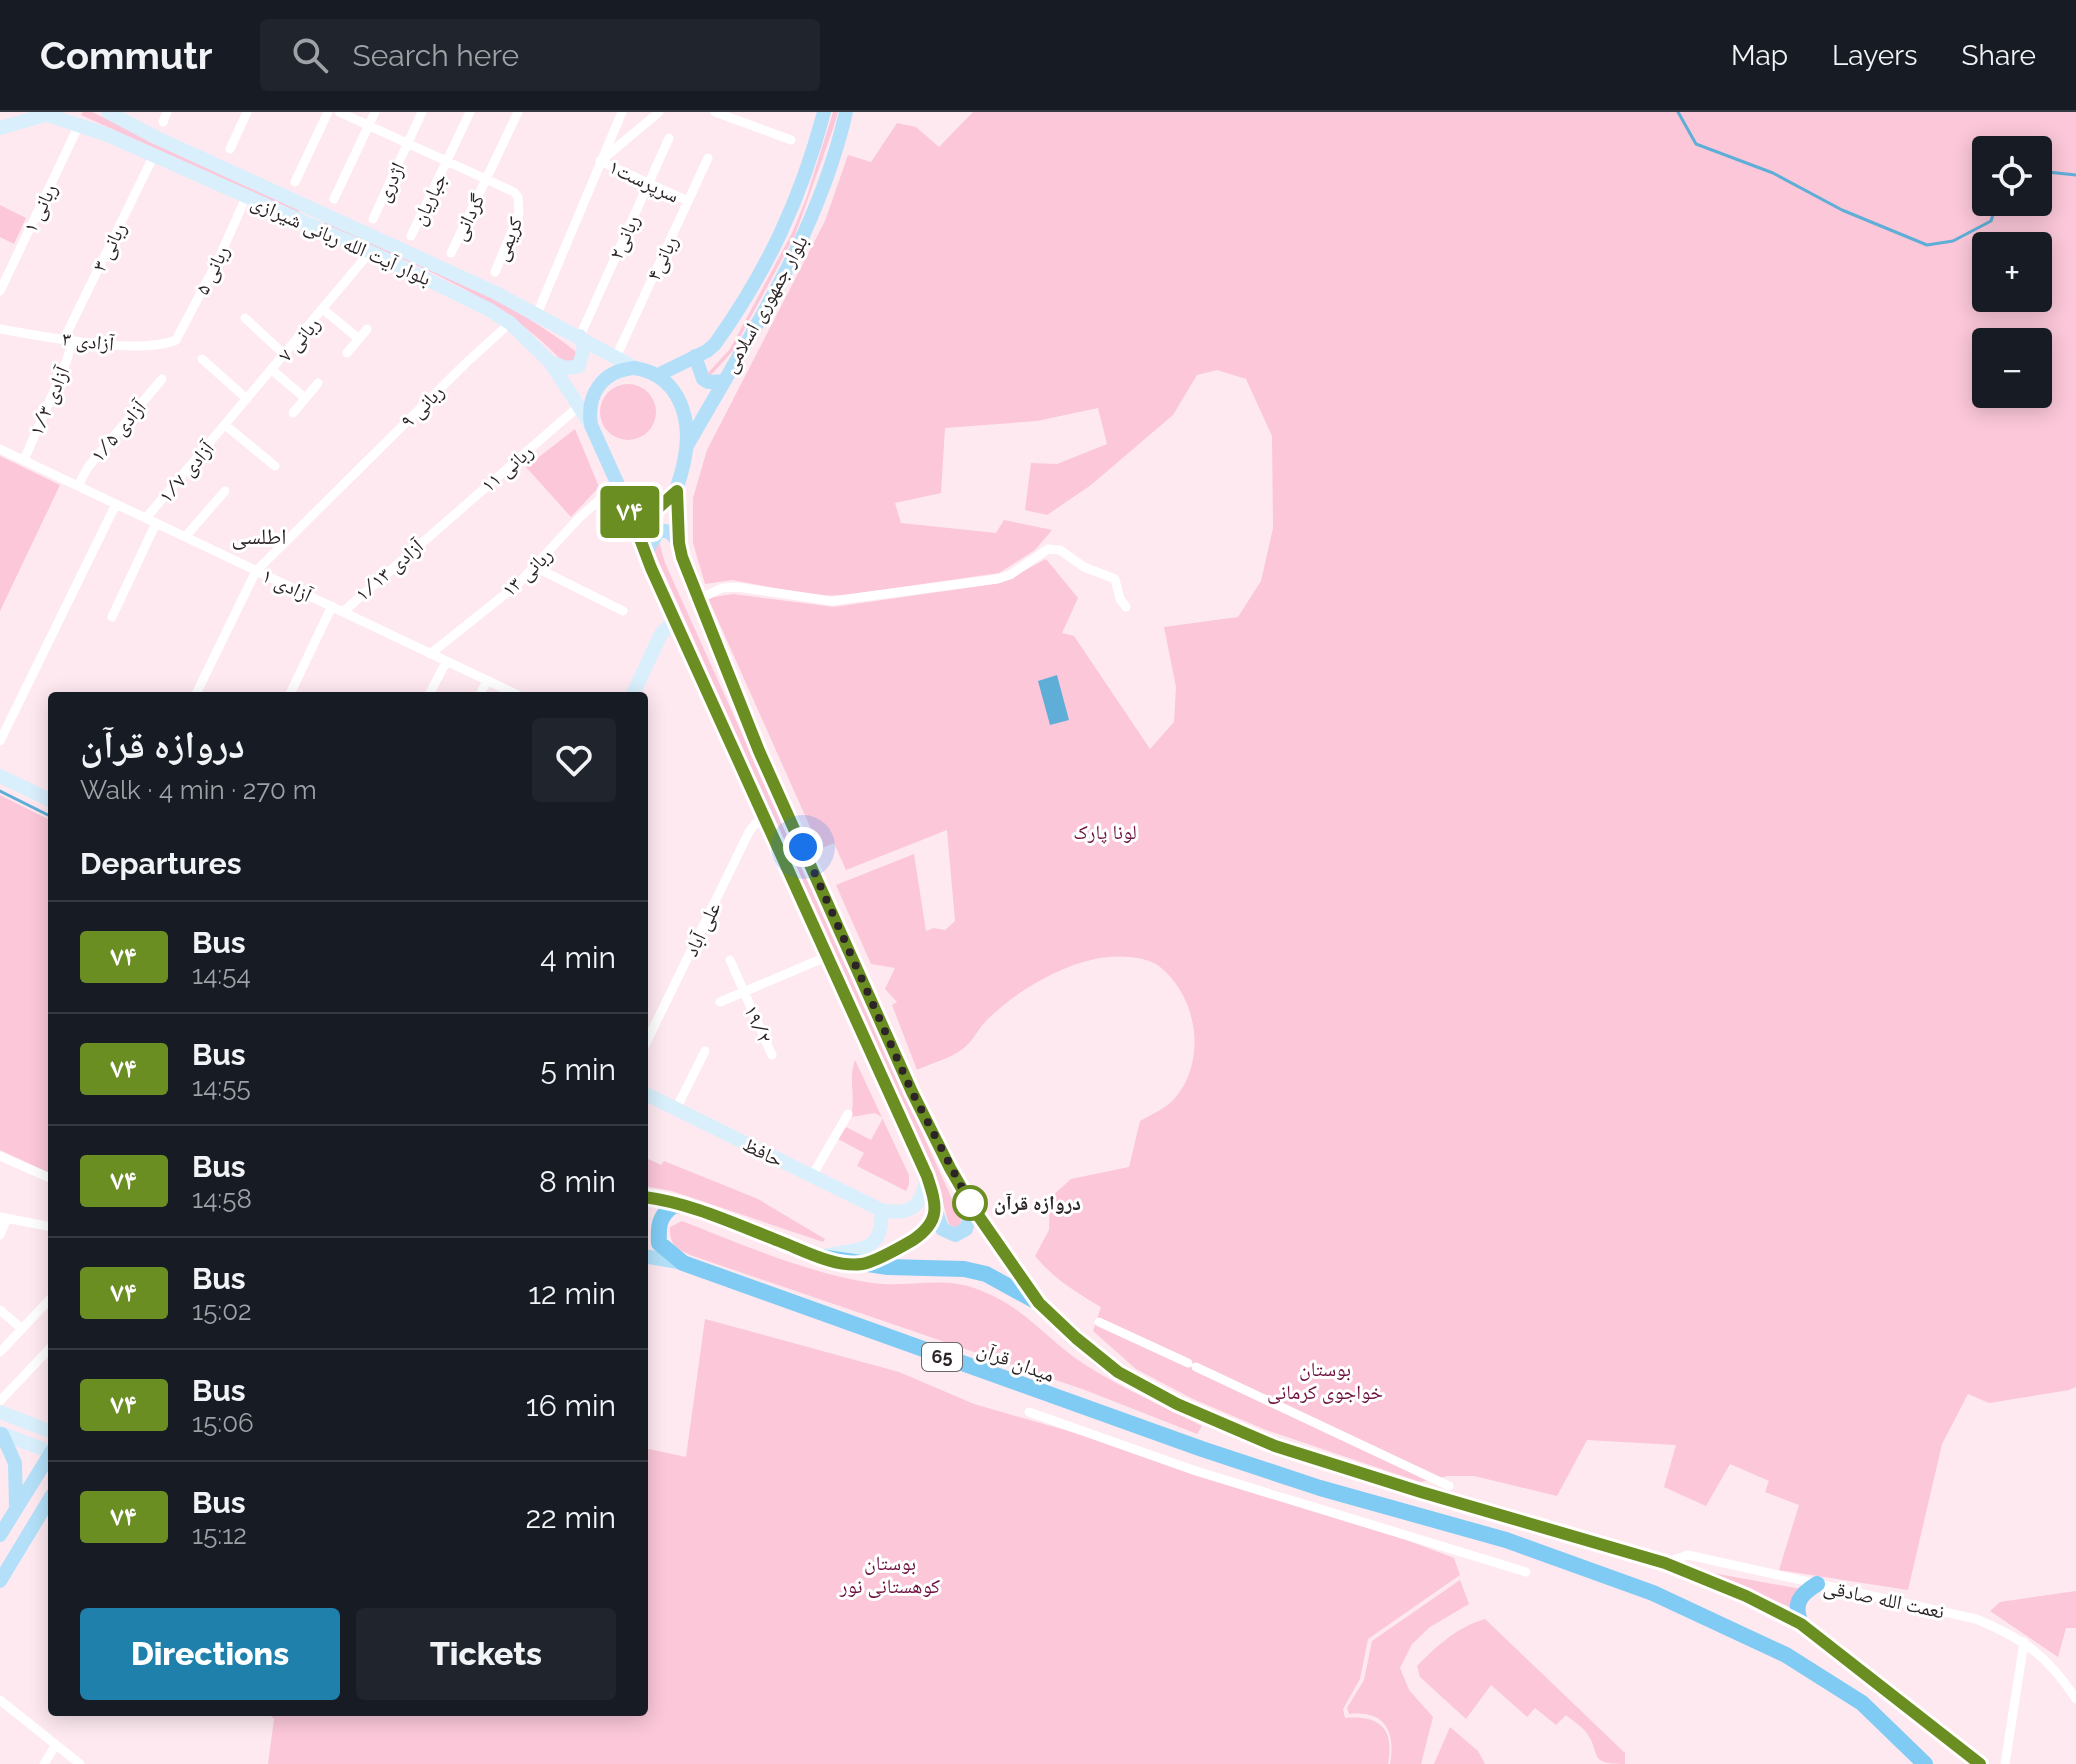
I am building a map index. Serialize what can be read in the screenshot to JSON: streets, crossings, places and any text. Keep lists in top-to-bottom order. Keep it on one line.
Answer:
{"streets":{"highway":["65","میدان قرآن"],"main road":["بلوار آیت الله ربانی شیرازی","بلوار جمهوری اسلامی","حافظ"],"street":["سرپرست۱","اژدری","جباریان","ربانی ۱","گردانی","ربانی۲","کریمی","ربانی ۳","ربانی۴","ربانی ۵","ربانی ۷","۳ آزادی","آزادی ۱/۳","ربانی ۹","آزادی ۱/۵","ربانی ۱۱","آزادی ۱/۷","آزادی ۱/۱۳","ربانی ۱۳","آزادی ۱","علی آباد","۱۹/۲","نعمت الله صادقی"]},"crossings":[["سرپرست۱","ربانی۲"],["سرپرست۱","ربانی۴"],["ربانی ۱","بلوار آیت الله ربانی شیرازی"],["گردانی","کریمی"],["ربانی۲","بلوار آیت الله ربانی شیرازی"],["بلوار آیت الله ربانی شیرازی","ربانی ۳"],["بلوار آیت الله ربانی شیرازی","ربانی۴"],["بلوار آیت الله ربانی شیرازی","ربانی ۵"],["بلوار آیت الله ربانی شیرازی","بلوار جمهوری اسلامی"],["بلوار آیت الله ربانی شیرازی","ربانی ۷"],["بلوار آیت الله ربانی شیرازی","ربانی ۹"],["بلوار آیت الله ربانی شیرازی","ربانی ۱۱"],["بلوار آیت الله ربانی شیرازی","ربانی ۱۳"],["ربانی ۳","۳ آزادی"],["ربانی ۳","آزادی ۱/۳"],["ربانی ۵","۳ آزادی"],["بلوار جمهوری اسلامی","ربانی ۱۳"],["ربانی ۷","آزادی ۱/۷"],["۳ آزادی","آزادی ۱/۳"],["آزادی ۱/۳","آزادی ۱"],["ربانی ۹","آزادی ۱"],["آزادی ۱/۵","آزادی ۱"],["ربانی ۱۱","آزادی ۱/۱۳"],["آزادی ۱/۷","آزادی ۱"],["آزادی ۱/۱۳","آزادی ۱"],["ربانی ۱۳","آزادی ۱"],["65","میدان قرآن"]],"districts":["اطلسی"],"parks":["لونا پارک","بوستان خواجوی کرمانی","بوستان کوهستانی نور"],"places":["دروازه قرآن"],"lines":["bus line ۷۴"],"page":{"header":"Commutr","search":"Search here","nav":["Map","Layers","Share"],"on_map":"۷۴","map_buttons":["+","−"],"heading":[["دروازه قرآن","Walk · 4 min · 270 m"],"Departures"],"list":[{"mark":"۷۴","name":"Bus","note":"14:54","value":"4 min"},{"mark":"۷۴","name":"Bus","note":"14:55","value":"5 min"},{"mark":"۷۴","name":"Bus","note":"14:58","value":"8 min"},{"mark":"۷۴","name":"Bus","note":"15:02","value":"12 min"},{"mark":"۷۴","name":"Bus","note":"15:06","value":"16 min"},{"mark":"۷۴","name":"Bus","note":"15:12","value":"22 min"}],"buttons":["Directions","Tickets"]}}
